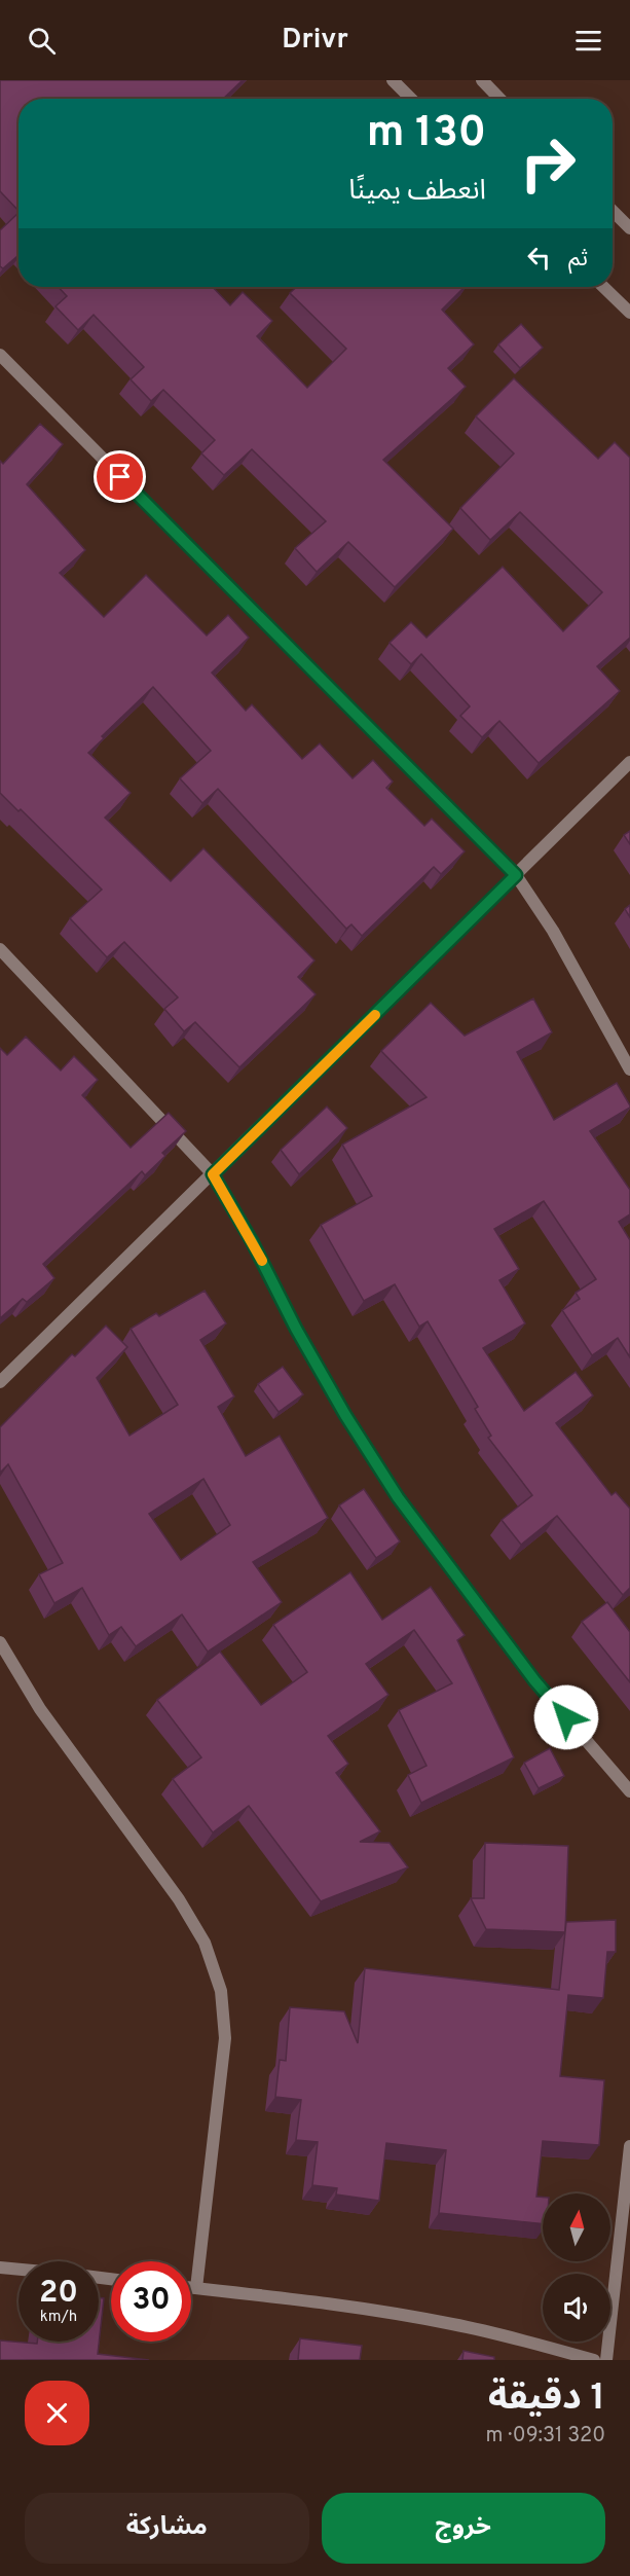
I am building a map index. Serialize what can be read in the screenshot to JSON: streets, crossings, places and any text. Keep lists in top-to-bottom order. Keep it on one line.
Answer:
{"north":"top","page":{"header":"Drivr","turn":["130 m","انعطف يمينًا"],"then":"ثم","speed":"20 km/h","limit":"30","heading":["1 دقيقة","320 m · 09:31"],"buttons":["خروج","مشاركة"]}}
